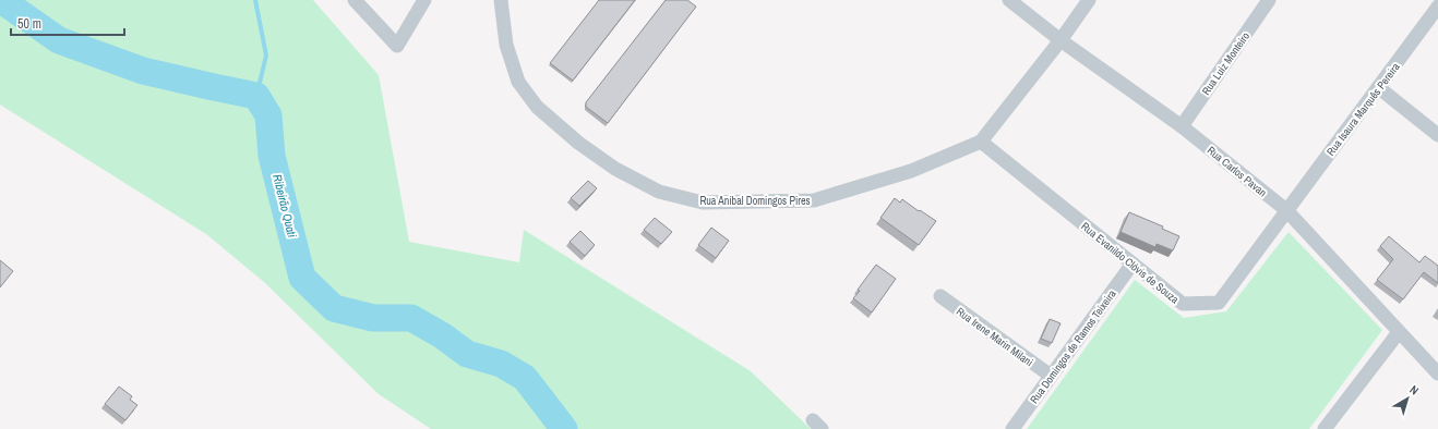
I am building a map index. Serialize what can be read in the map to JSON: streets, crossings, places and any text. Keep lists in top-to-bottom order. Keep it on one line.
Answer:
{"streets":{"street":["Rua Luiz Monteiro","Rua Isaura Marquês Pereira","Rua Carlos Pavan","Rua Aníbal Domingos Pires","Rua Evanildo Clóvis de Souza","Rua Irene Marin Milani","Rua Domingos de Ramos Teixeira"]},"crossings":[["Rua Luiz Monteiro","Rua Carlos Pavan"],["Rua Isaura Marquês Pereira","Rua Carlos Pavan"],["Rua Isaura Marquês Pereira","Rua Evanildo Clóvis de Souza"],["Rua Carlos Pavan","Rua Aníbal Domingos Pires"],["Rua Carlos Pavan","Rua Evanildo Clóvis de Souza"],["Rua Aníbal Domingos Pires","Rua Evanildo Clóvis de Souza"],["Rua Evanildo Clóvis de Souza","Rua Domingos de Ramos Teixeira"],["Rua Irene Marin Milani","Rua Domingos de Ramos Teixeira"]],"water":["Ribeirão Quati"],"scale_bar":"50 m","north":"top right"}
